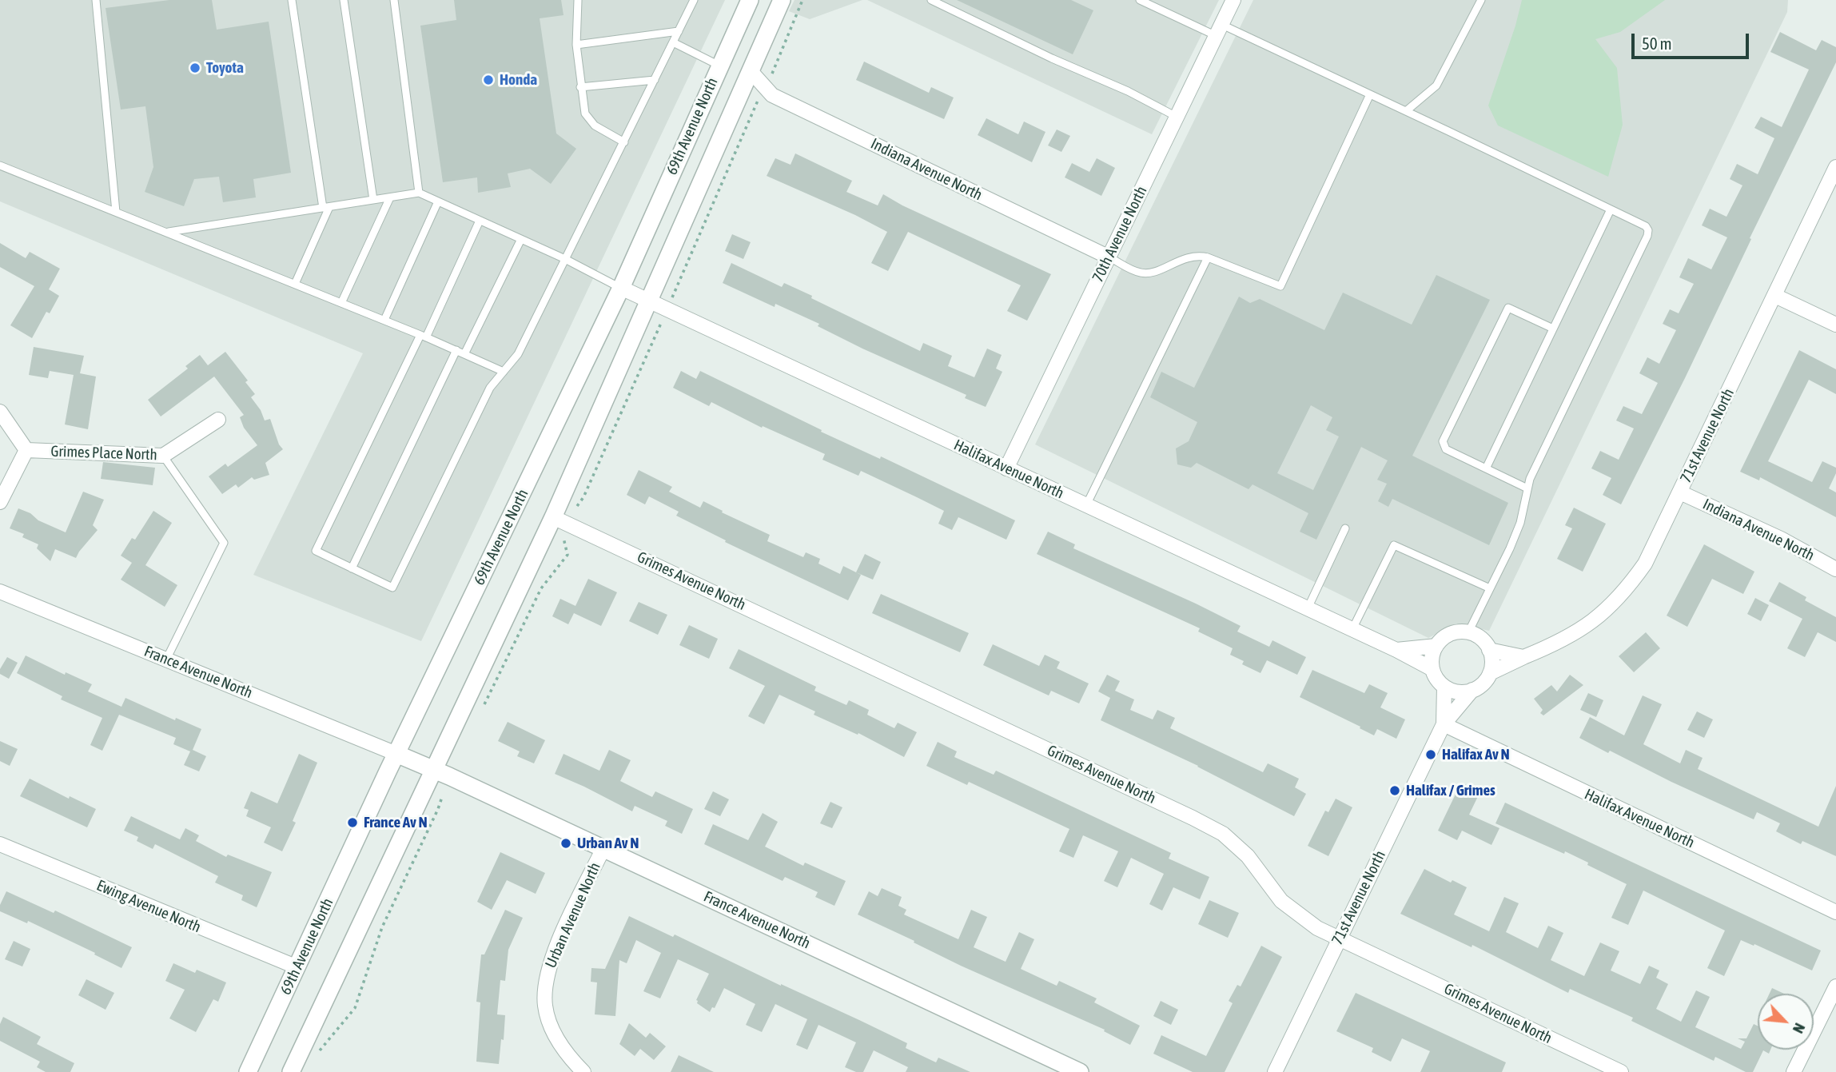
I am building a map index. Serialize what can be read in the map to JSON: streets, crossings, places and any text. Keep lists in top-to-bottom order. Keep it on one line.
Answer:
{"streets":{"street":["69th Avenue North","Indiana Avenue North","70th Avenue North","71st Avenue North","Grimes Place North","Halifax Avenue North","Grimes Avenue North","France Avenue North","Ewing Avenue North","Urban Avenue North"]},"crossings":[["69th Avenue North","Indiana Avenue North"],["69th Avenue North","Halifax Avenue North"],["69th Avenue North","Grimes Avenue North"],["69th Avenue North","France Avenue North"],["69th Avenue North","Ewing Avenue North"],["Indiana Avenue North","70th Avenue North"],["Indiana Avenue North","71st Avenue North"],["70th Avenue North","Halifax Avenue North"],["71st Avenue North","Halifax Avenue North"],["71st Avenue North","Grimes Avenue North"],["France Avenue North","Urban Avenue North"]],"places":["Toyota","Honda","Halifax Av N","Halifax / Grimes","France Av N","Urban Av N"],"scale_bar":"50 m","north":"bottom right"}
